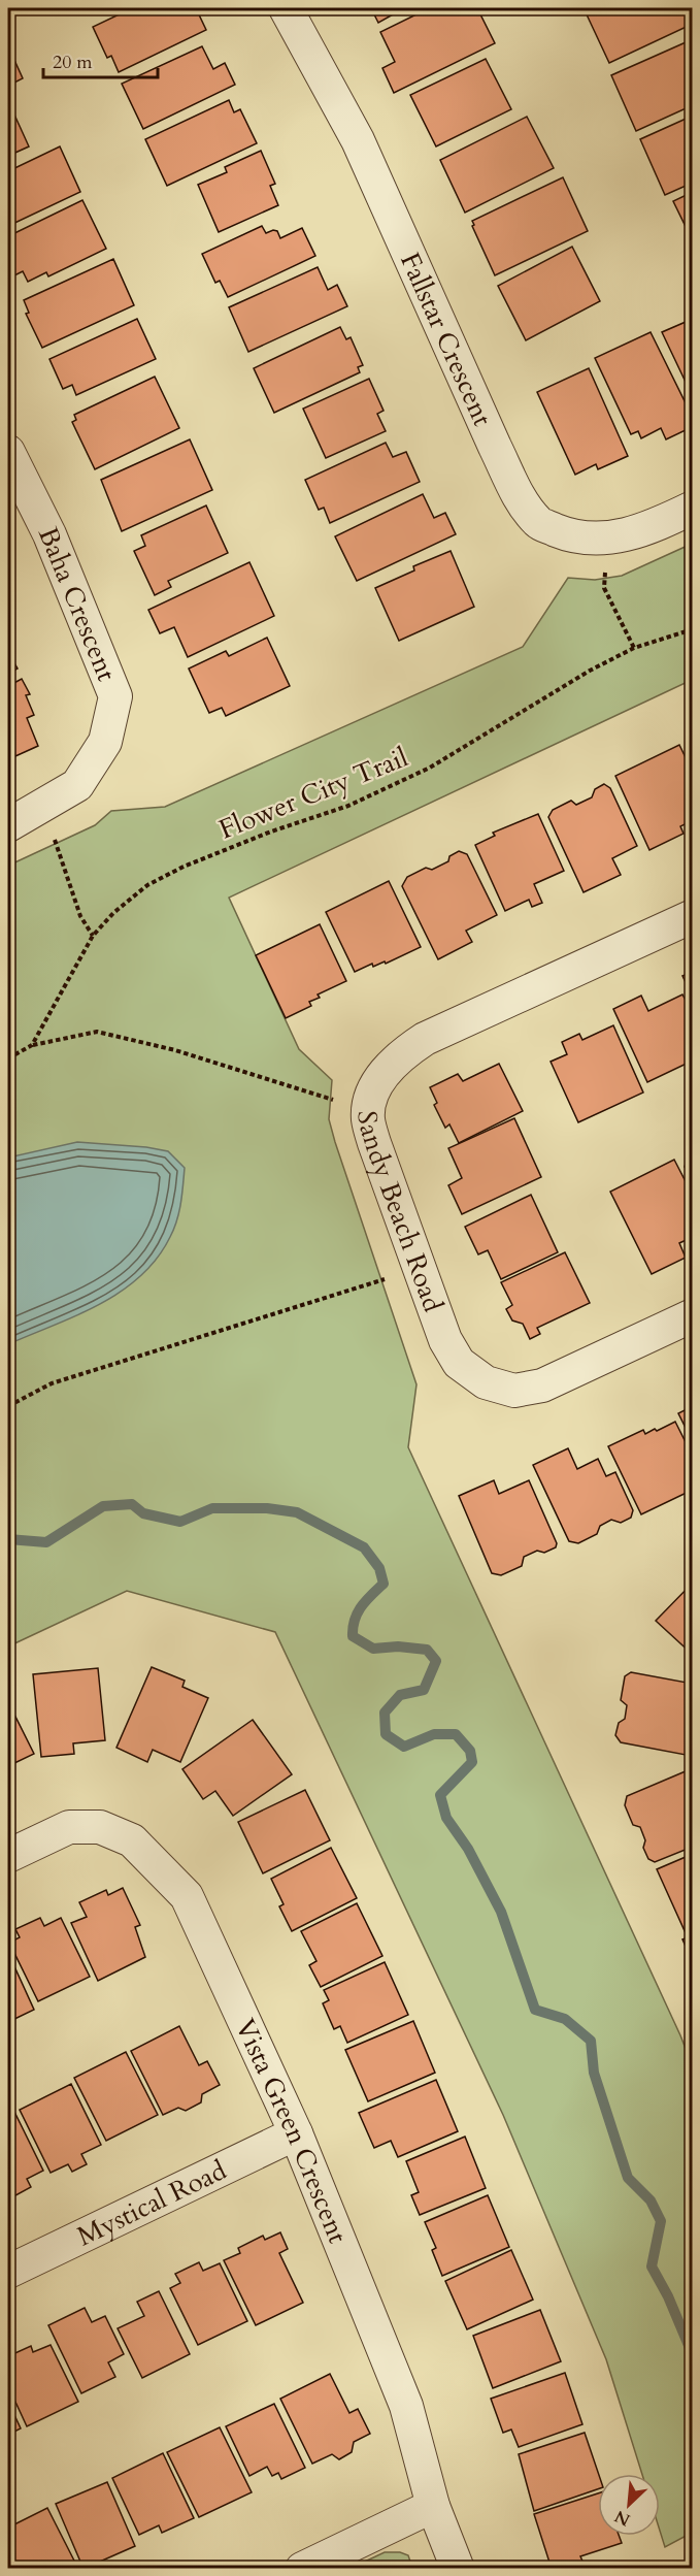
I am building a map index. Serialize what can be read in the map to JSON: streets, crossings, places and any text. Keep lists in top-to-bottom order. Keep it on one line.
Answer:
{"streets":{"street":["Fallstar Crescent","Baha Crescent","Sandy Beach Road","Vista Green Crescent","Mystical Road"],"path":["Flower City Trail"]},"crossings":[["Vista Green Crescent","Mystical Road"]],"scale_bar":"20 m","north":"bottom left"}
